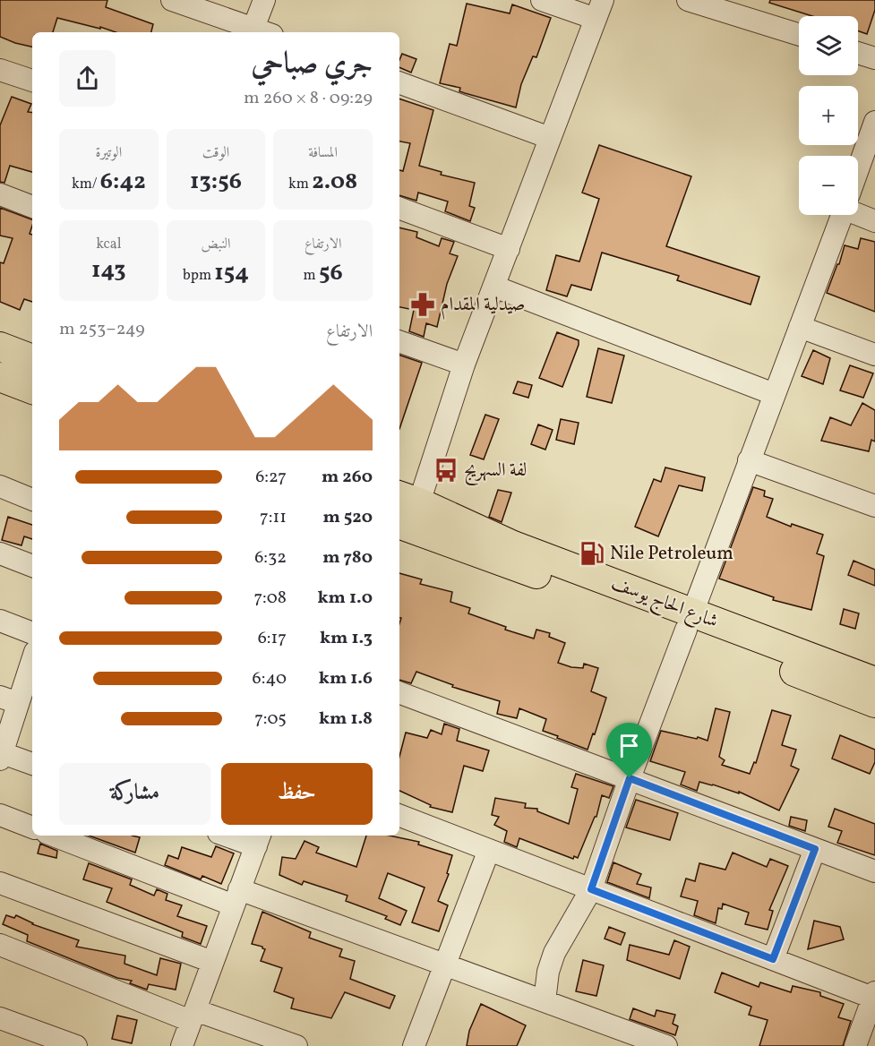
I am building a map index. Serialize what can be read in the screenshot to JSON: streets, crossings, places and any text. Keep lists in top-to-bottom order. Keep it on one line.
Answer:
{"streets":{"main road":["شارع الحاج يوسف"]},"places":{"pharmacy":["صيدلية المقدام"],"bus stop":["لفة السهريج"],"fuel station":["Nile Petroleum"]},"page":{"map_buttons":["+","−"],"heading":["جري صباحي","09:29 · 8 × 260 m"],"stats":[["المسافة","2.08 km"],["الوقت","13:56"],["الوتيرة","6:42 /km"],["الارتفاع","56 m"],["النبض","154 bpm"],["kcal","143"]],"chart":["الارتفاع","249–253 m"],"list":[{"name":"260 m","note":"6:27"},{"name":"520 m","note":"7:11"},{"name":"780 m","note":"6:32"},{"name":"1.0 km","note":"7:08"},{"name":"1.3 km","note":"6:17"},{"name":"1.6 km","note":"6:40"},{"name":"1.8 km","note":"7:05"}],"buttons":["حفظ","مشاركة"]}}
